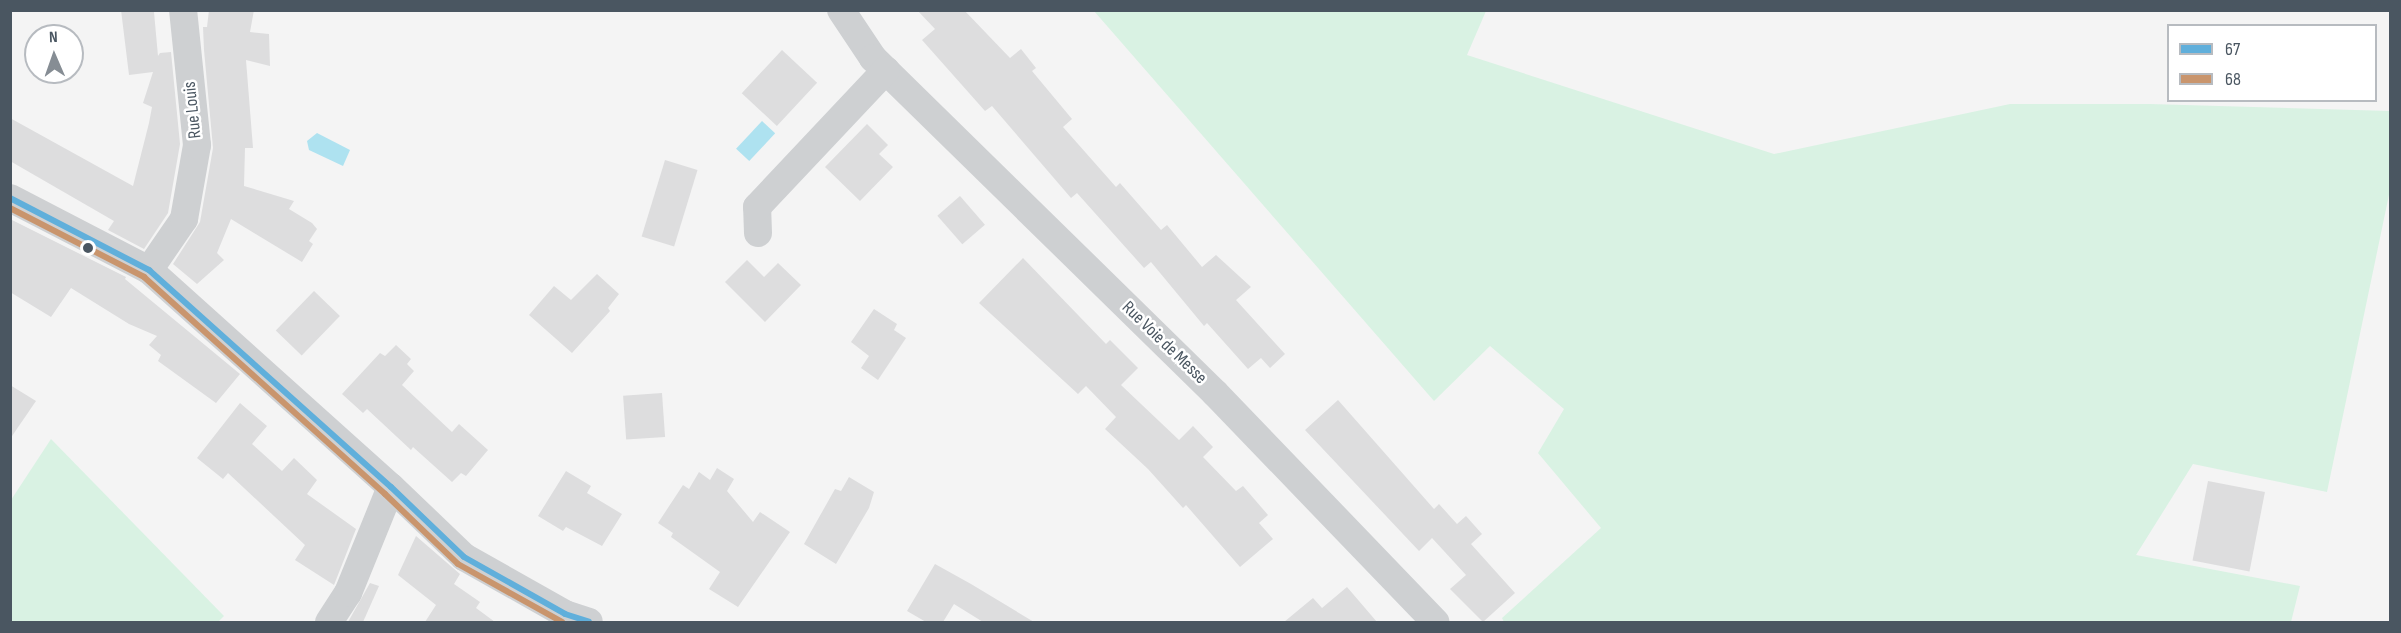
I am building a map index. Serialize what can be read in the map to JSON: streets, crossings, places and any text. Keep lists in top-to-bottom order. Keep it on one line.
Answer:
{"streets":{"street":["Rue Louis","Rue Voie de Messe"]},"lines":["transit line 67","transit line 68"],"legend":["67","68"],"north":"top"}
